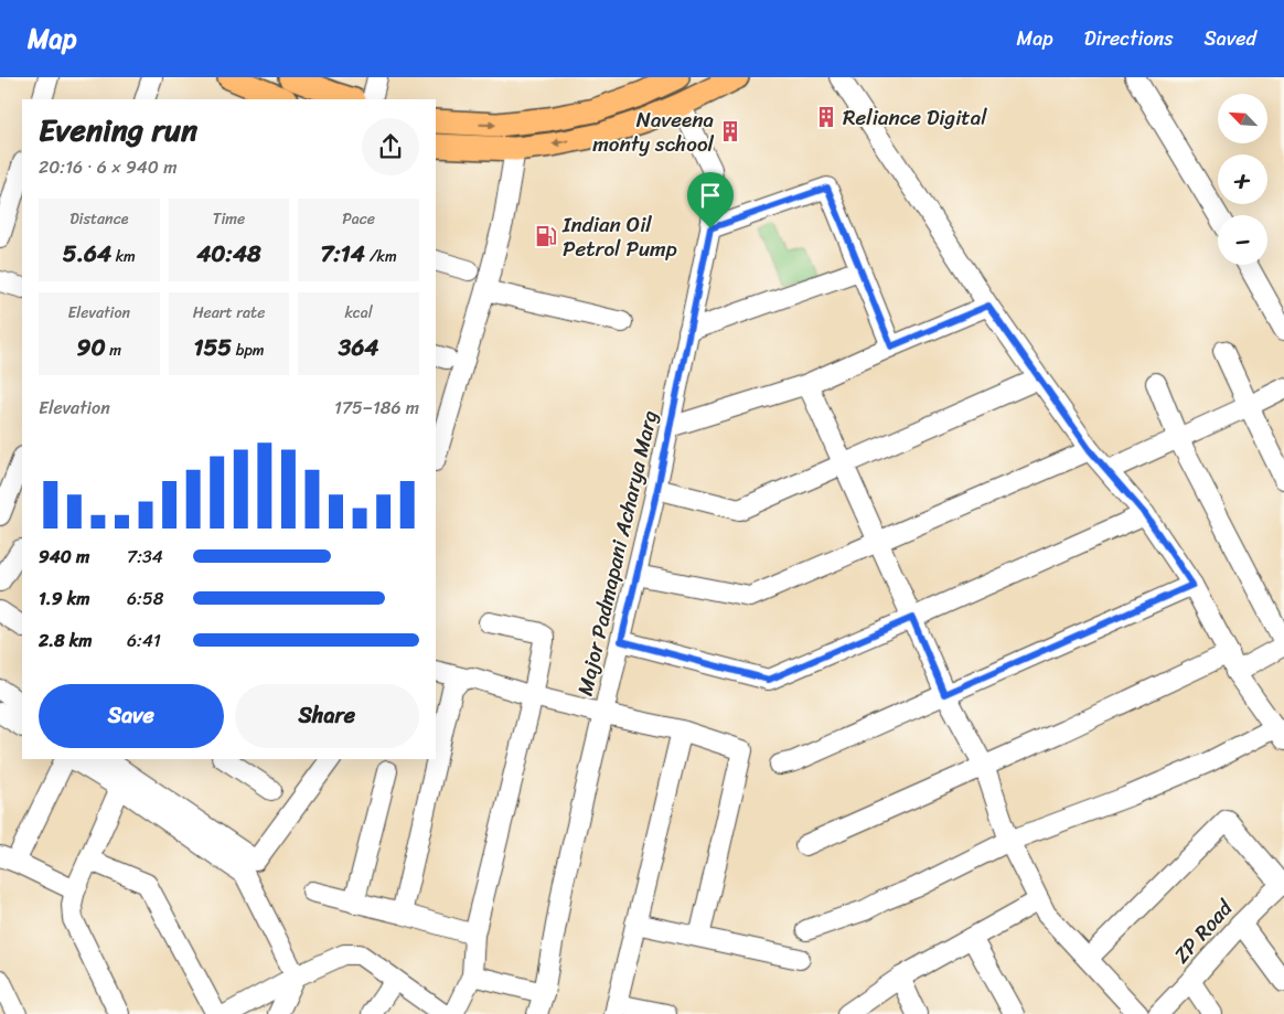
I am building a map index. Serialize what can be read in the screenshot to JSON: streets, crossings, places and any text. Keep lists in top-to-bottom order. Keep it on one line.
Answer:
{"streets":{"street":["Major Padmapani Acharya Marg","ZP Road"]},"places":{"building":["Reliance Digital","Naveena monty school"],"fuel station":["Indian Oil Petrol Pump"]},"north":"top left","page":{"header":"Map","nav":["Map","Directions","Saved"],"map_buttons":["+","−"],"heading":["Evening run","20:16 · 6 × 940 m"],"stats":[["Distance","5.64 km"],["Time","40:48"],["Pace","7:14 /km"],["Elevation","90 m"],["Heart rate","155 bpm"],["kcal","364"]],"chart":["Elevation","175–186 m"],"list":[{"name":"940 m","note":"7:34"},{"name":"1.9 km","note":"6:58"},{"name":"2.8 km","note":"6:41"}],"buttons":["Save","Share"]}}
